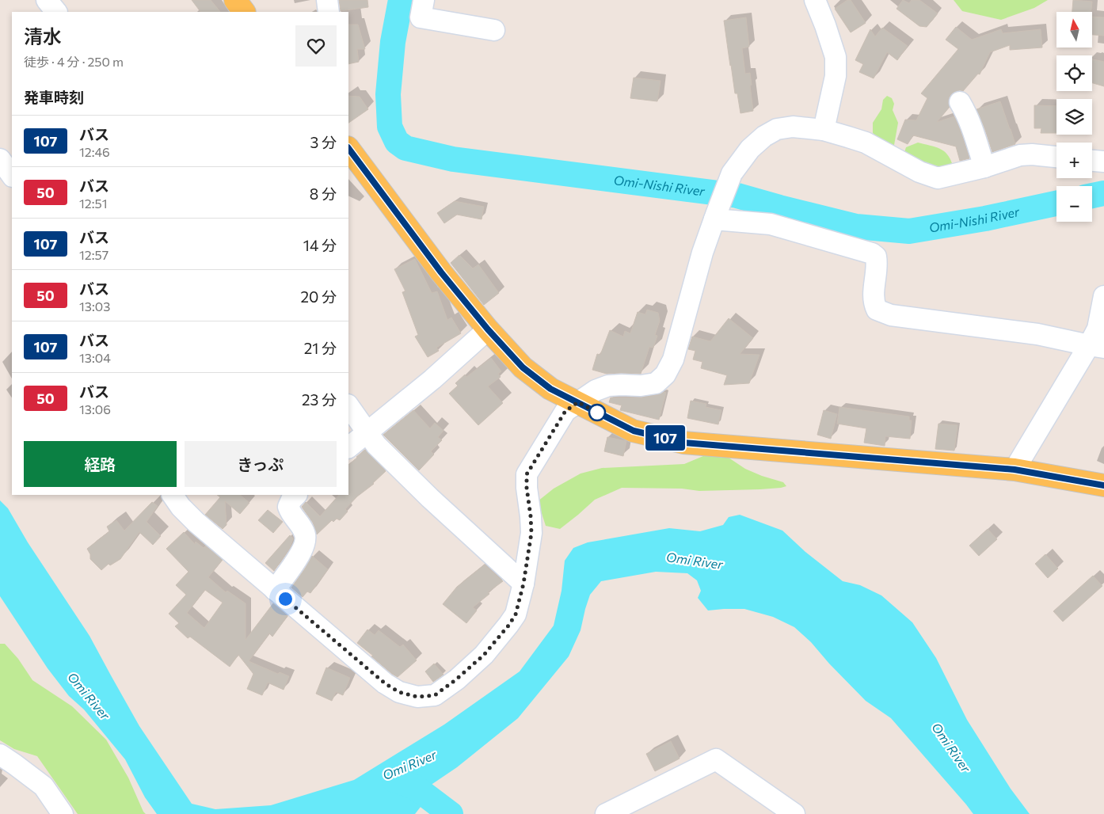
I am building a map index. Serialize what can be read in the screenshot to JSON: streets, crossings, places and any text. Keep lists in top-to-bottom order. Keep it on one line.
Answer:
{"water":["Omi-Nishi River","Omi River"],"lines":["bus line 107"],"north":"top","page":{"on_map":"107","map_buttons":["+","−"],"heading":[["清水","徒歩 · 4 分 · 250 m"],"発車時刻"],"list":[{"mark":"107","name":"バス","note":"12:46","value":"3 分"},{"mark":"50","name":"バス","note":"12:51","value":"8 分"},{"mark":"107","name":"バス","note":"12:57","value":"14 分"},{"mark":"50","name":"バス","note":"13:03","value":"20 分"},{"mark":"107","name":"バス","note":"13:04","value":"21 分"},{"mark":"50","name":"バス","note":"13:06","value":"23 分"}],"buttons":["経路","きっぷ"]}}
